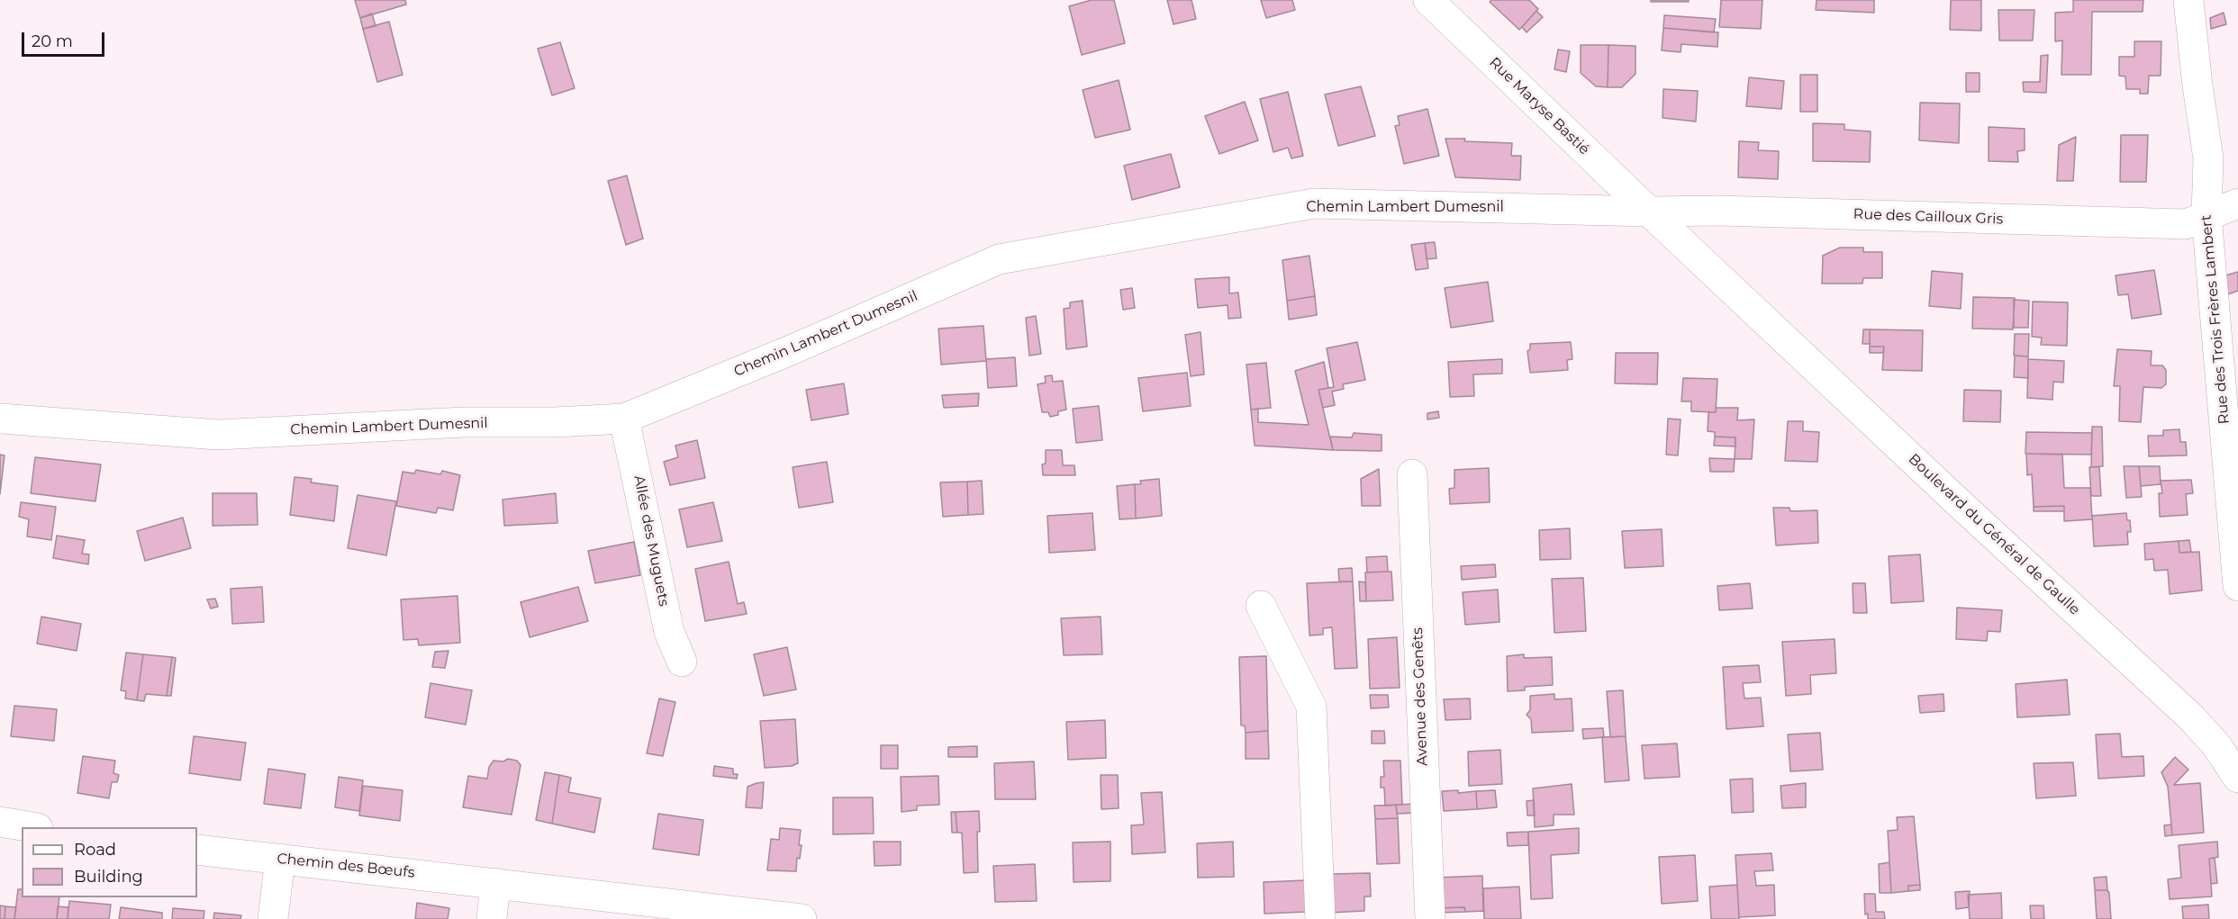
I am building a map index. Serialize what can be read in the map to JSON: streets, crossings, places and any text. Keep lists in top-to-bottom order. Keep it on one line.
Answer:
{"streets":{"street":["Rue Maryse Bastié","Chemin Lambert Dumesnil","Rue des Cailloux Gris","Rue des Trois Frères Lambert","Boulevard du Général de Gaulle","Allée des Muguets","Avenue des Genêts","Chemin des Bœufs"]},"crossings":[["Rue Maryse Bastié","Chemin Lambert Dumesnil"],["Rue Maryse Bastié","Rue des Cailloux Gris"],["Rue Maryse Bastié","Boulevard du Général de Gaulle"],["Chemin Lambert Dumesnil","Rue des Cailloux Gris"],["Chemin Lambert Dumesnil","Allée des Muguets"],["Rue des Cailloux Gris","Rue des Trois Frères Lambert"]],"legend":["Road","Building"],"scale_bar":"20 m"}
